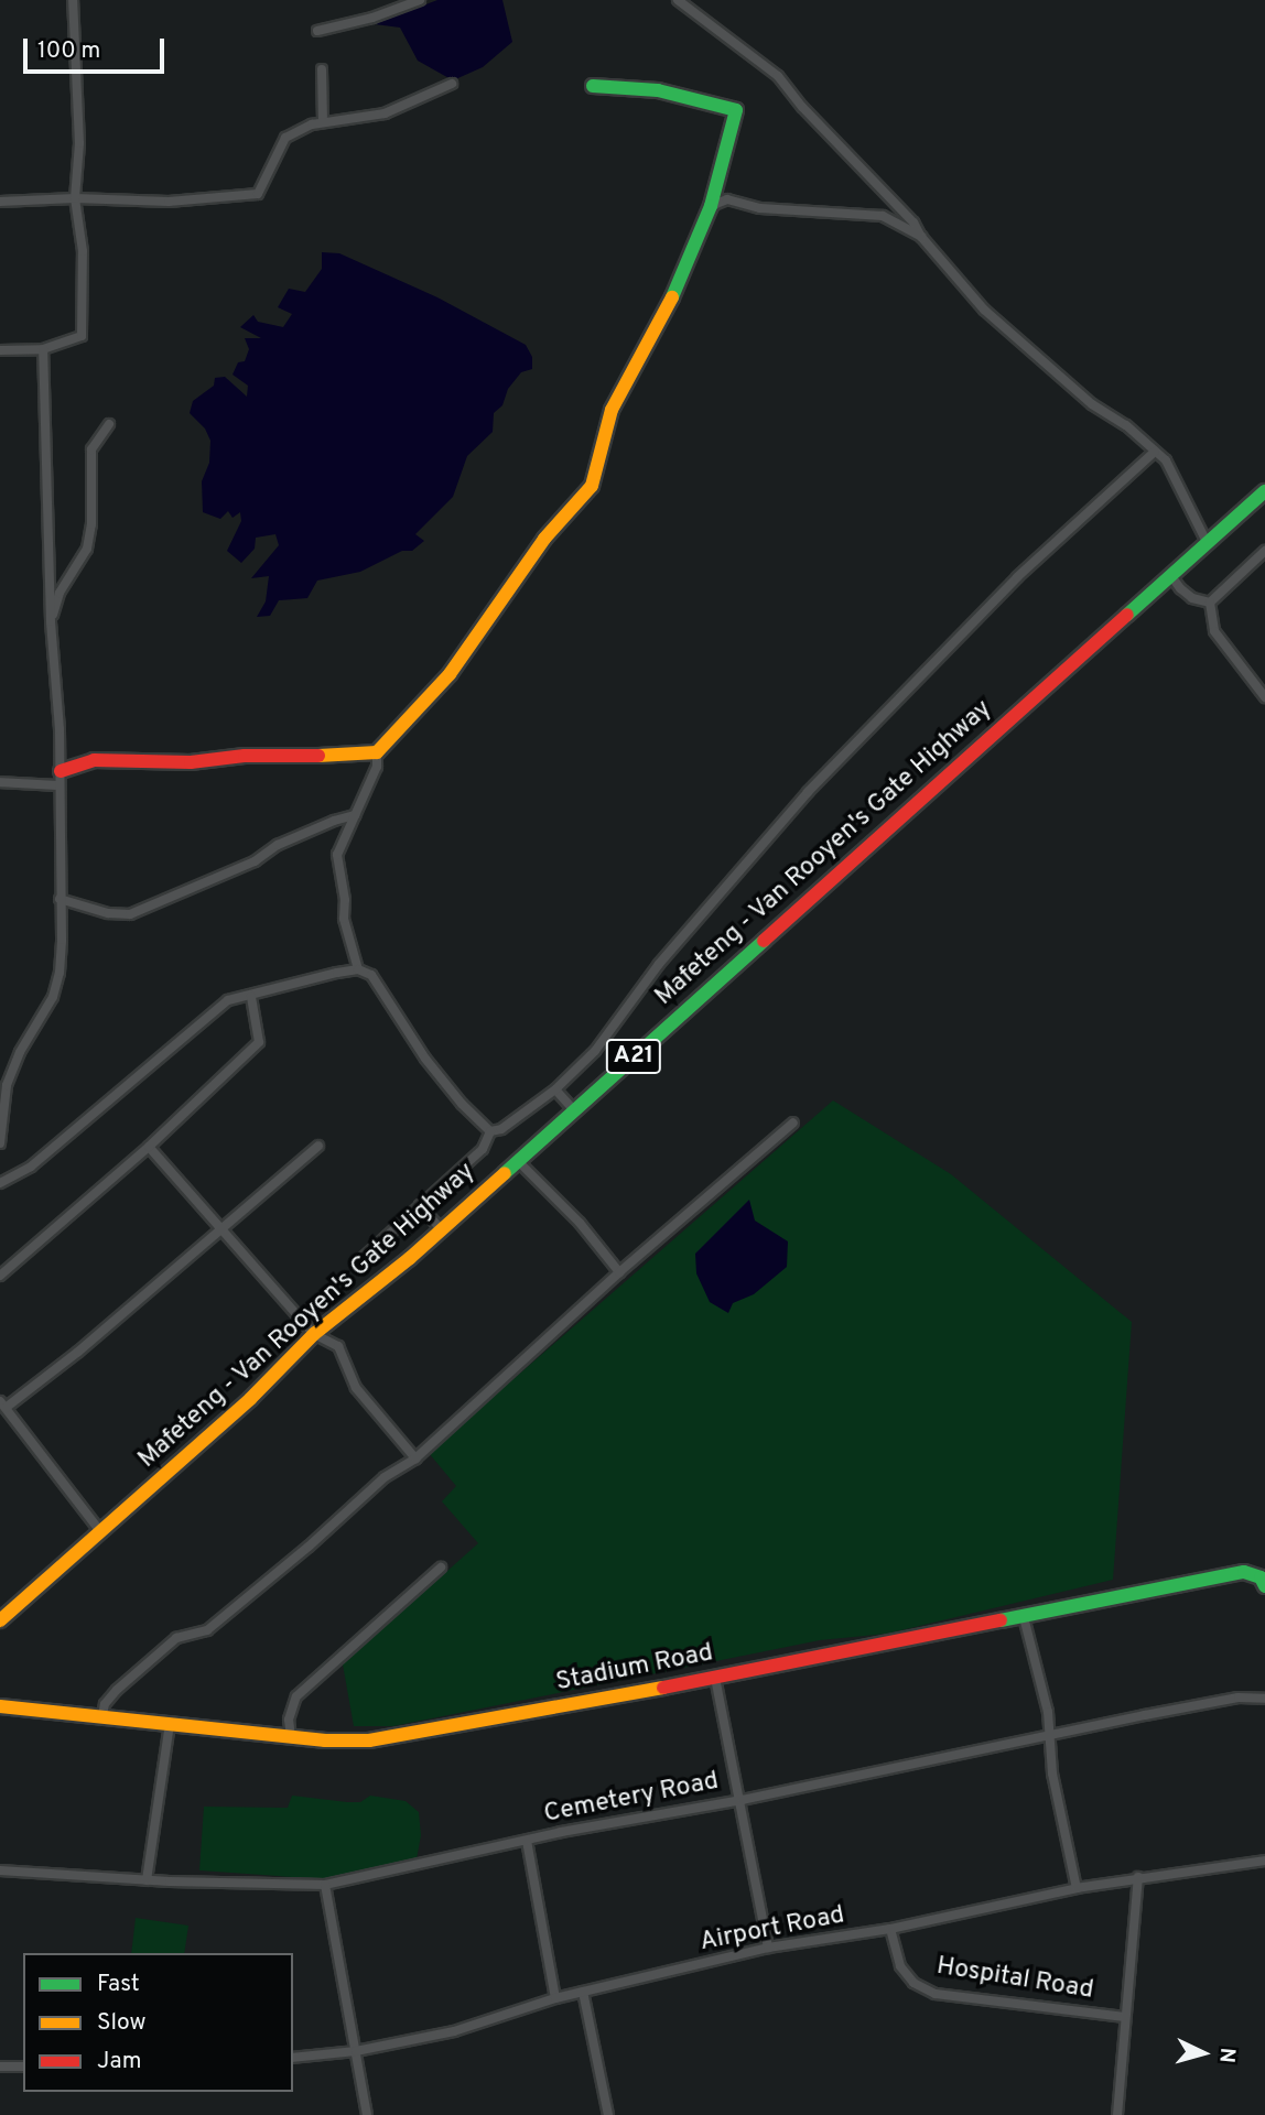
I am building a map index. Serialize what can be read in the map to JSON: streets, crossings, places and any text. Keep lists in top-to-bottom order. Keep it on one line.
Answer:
{"streets":{"street":["Mafeteng - Van Rooyen's Gate Highway","A21","Stadium Road","Cemetery Road","Airport Road","Hospital Road"]},"crossings":[["Airport Road","Hospital Road"]],"legend":["Fast","Slow","Jam"],"scale_bar":"100 m","north":"right"}
